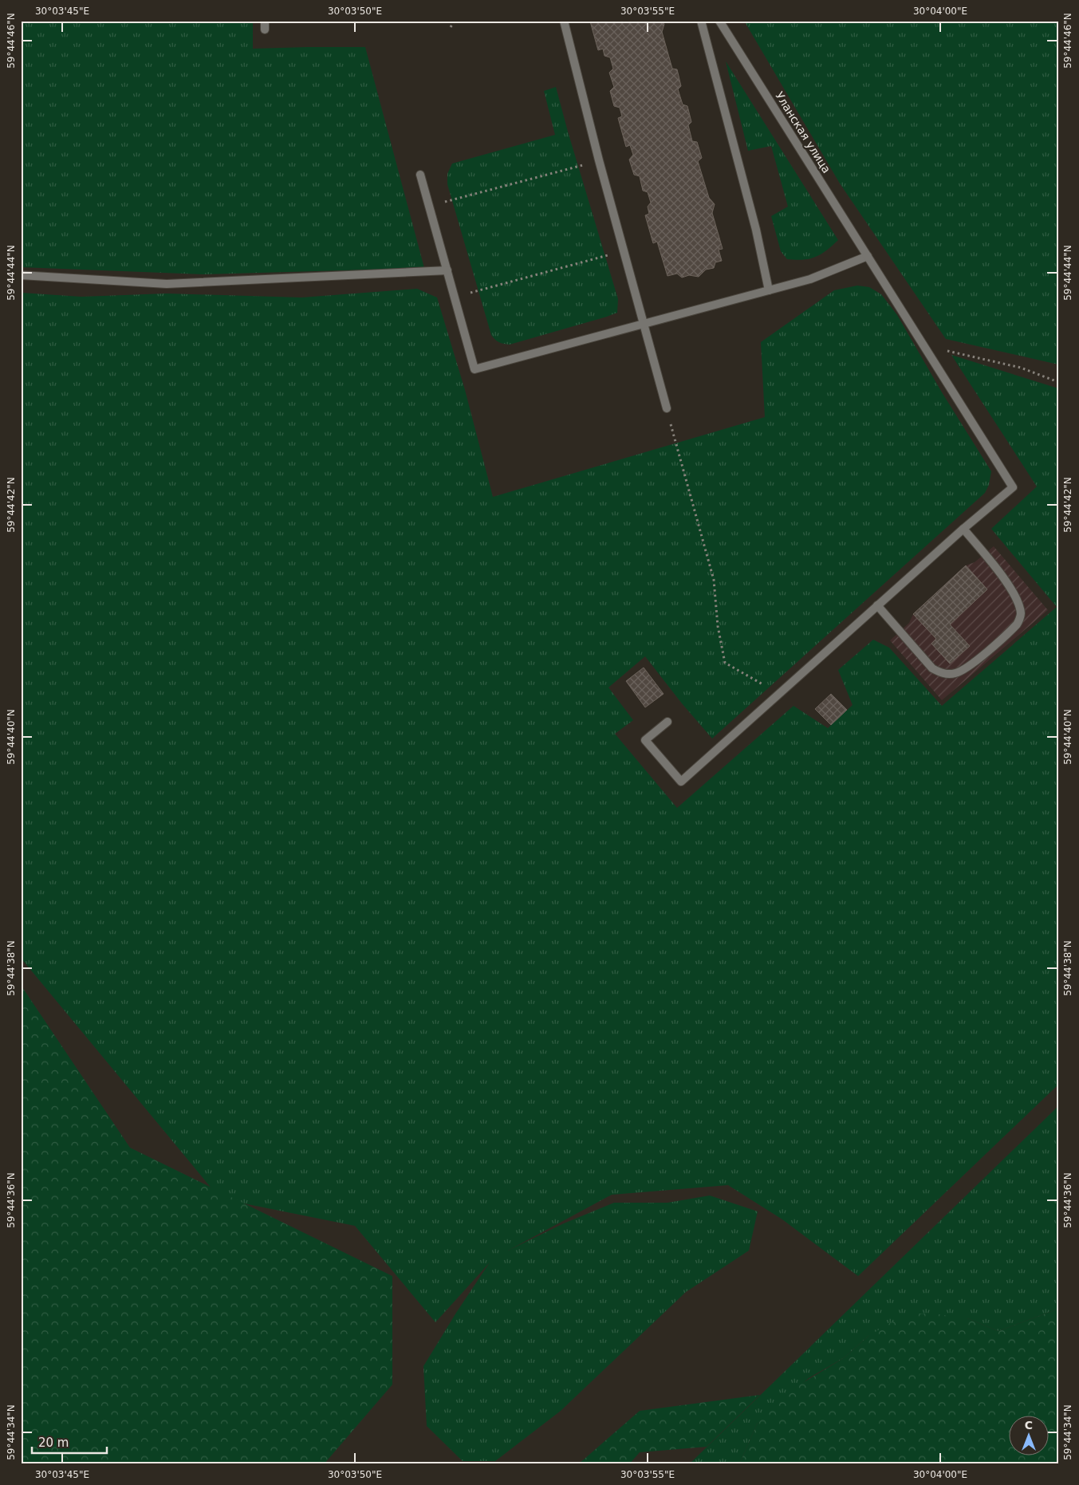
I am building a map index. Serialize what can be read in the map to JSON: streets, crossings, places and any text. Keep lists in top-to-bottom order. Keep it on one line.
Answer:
{"streets":{"lane":["Уланская улица"]},"scale_bar":"20 m","north":"top","coordinates":["30°03'45\"E","30°03'50\"E","30°03'55\"E","30°04'00\"E","59°44'46\"N","59°44'44\"N","59°44'42\"N","59°44'40\"N","59°44'38\"N","59°44'36\"N","59°44'34\"N"]}
